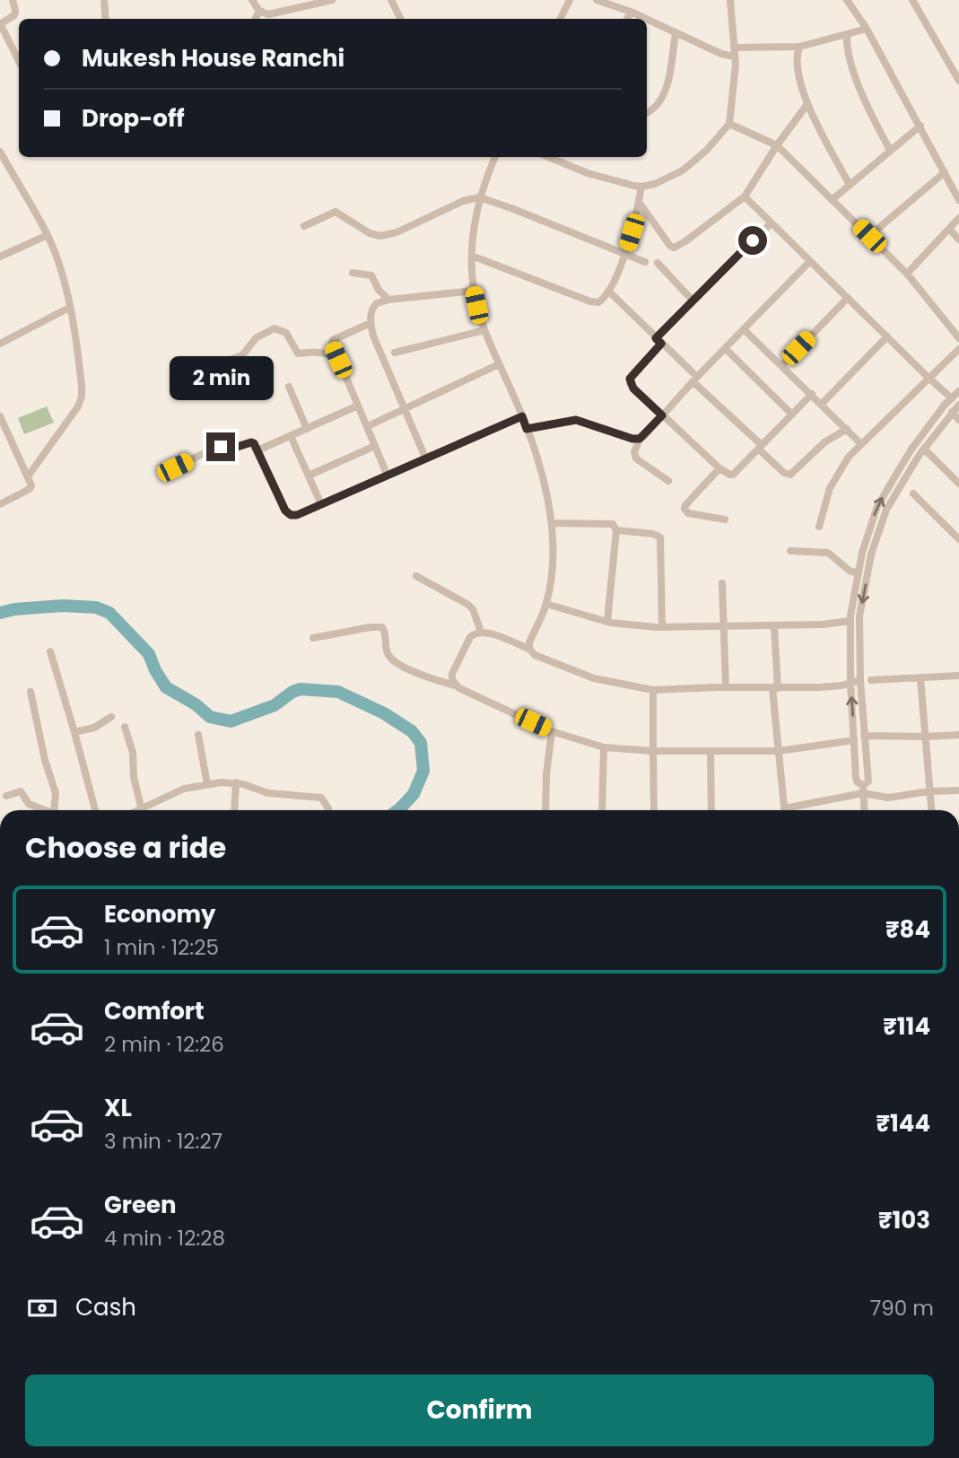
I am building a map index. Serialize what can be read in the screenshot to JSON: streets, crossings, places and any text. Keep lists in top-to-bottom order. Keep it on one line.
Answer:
{"page":{"banner":["Mukesh House Ranchi","Drop-off"],"bubble":"2 min","heading":"Choose a ride","list":[{"name":"Economy","note":"1 min · 12:25","value":"₹84"},{"name":"Comfort","note":"2 min · 12:26","value":"₹114"},{"name":"XL","note":"3 min · 12:27","value":"₹144"},{"name":"Green","note":"4 min · 12:28","value":"₹103"}],"pay":["Cash","790 m"],"buttons":"Confirm"}}
